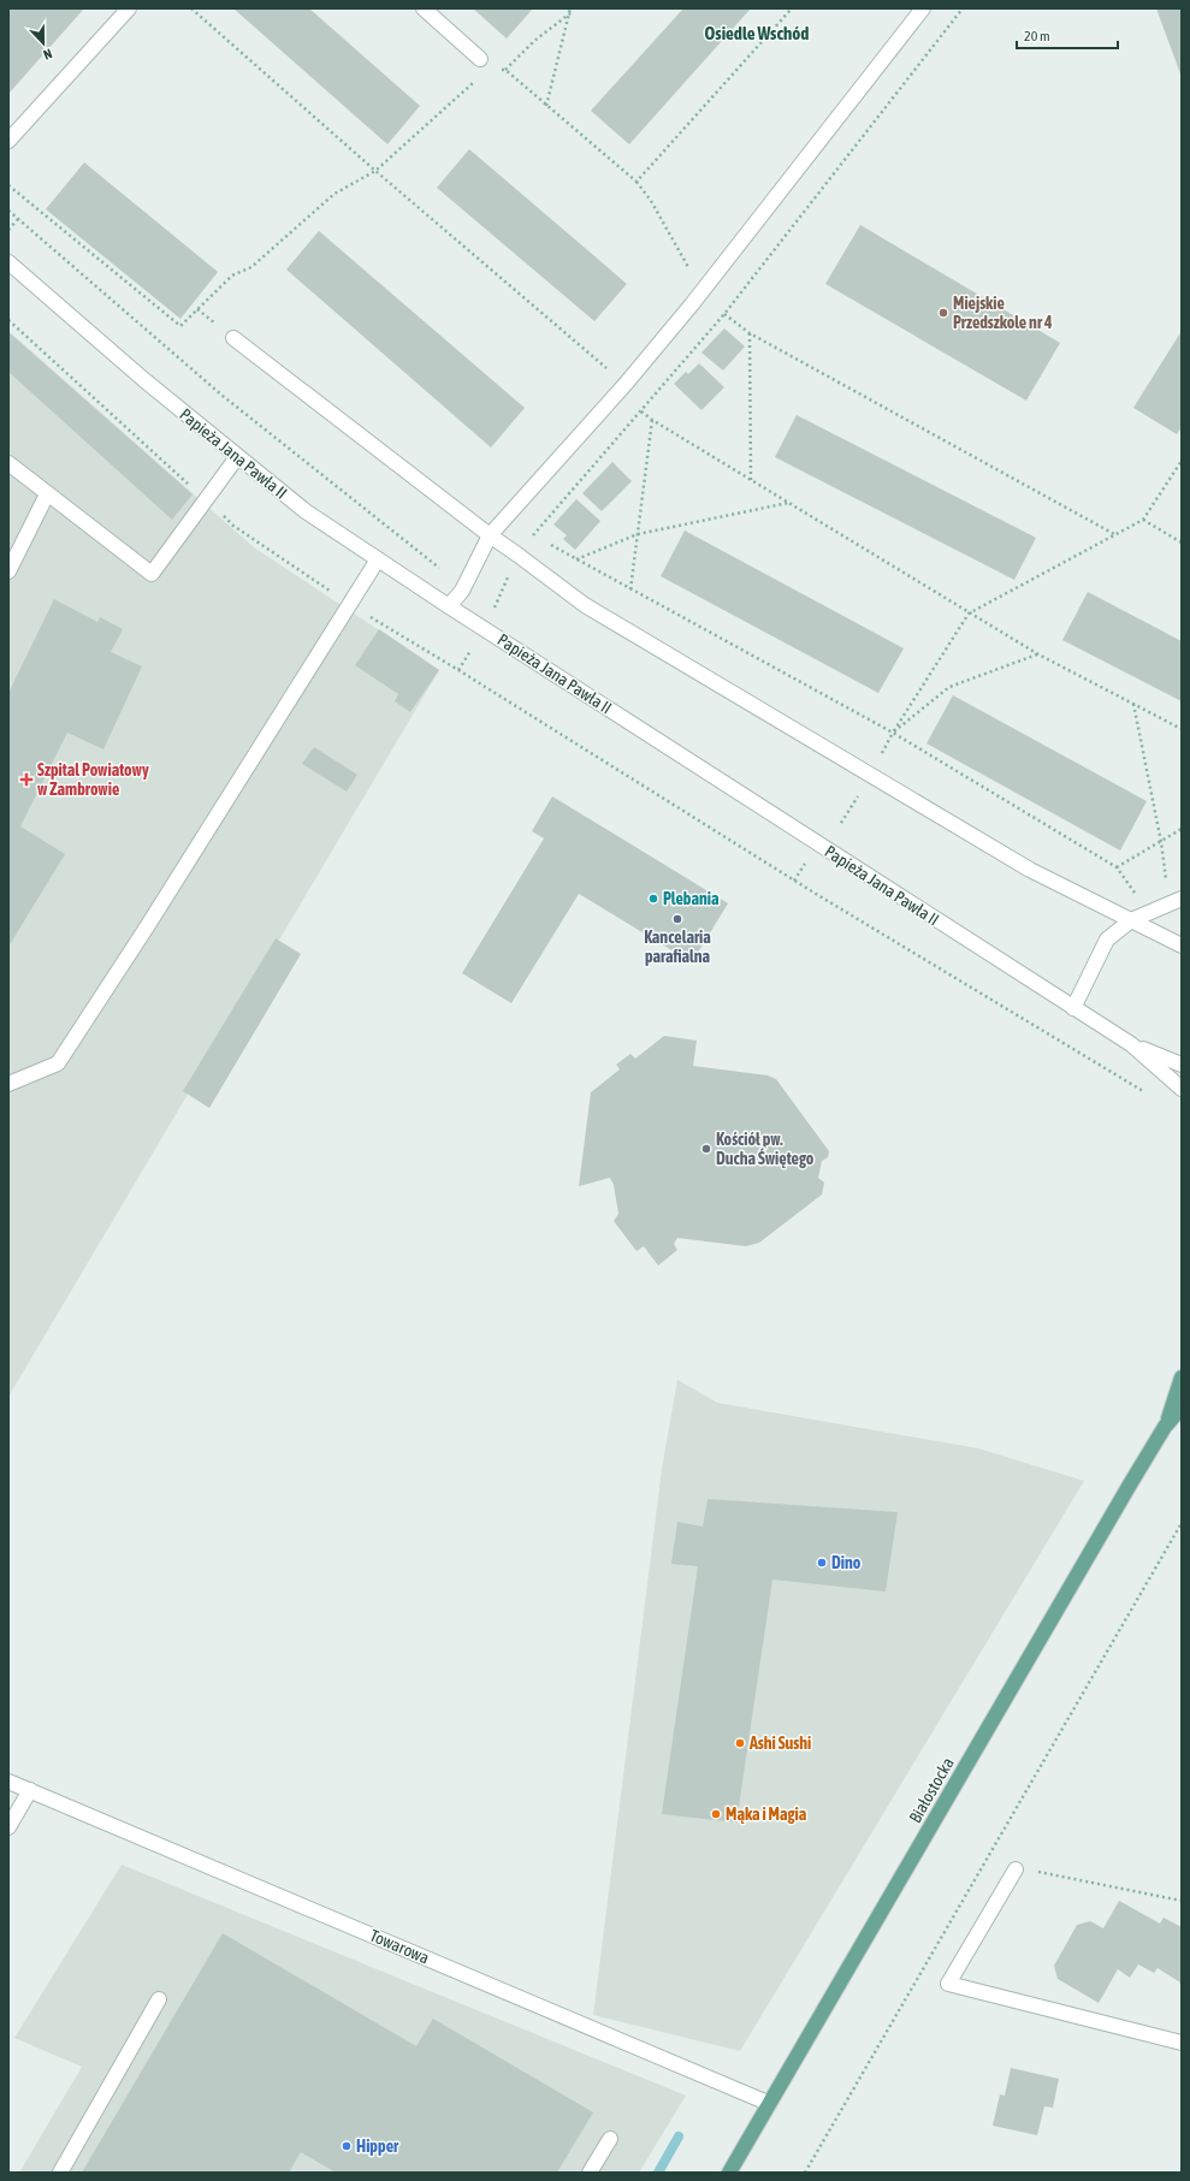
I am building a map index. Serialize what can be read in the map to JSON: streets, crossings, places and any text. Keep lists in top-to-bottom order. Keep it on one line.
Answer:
{"streets":{"main road":["Białostocka"],"street":["Papieża Jana Pawła II","Towarowa"]},"crossings":[["Białostocka","Towarowa"]],"districts":["Osiedle Wschód"],"places":{"other":["Miejskie Przedszkole nr 4","Plebania","Kancelaria parafialna","Kościół pw. Ducha Świętego","Dino","Ashi Sushi","Mąka i Magia","Hipper"],"health":["Szpital Powiatowy w Zambrowie"]},"scale_bar":"20 m","north":"bottom"}
